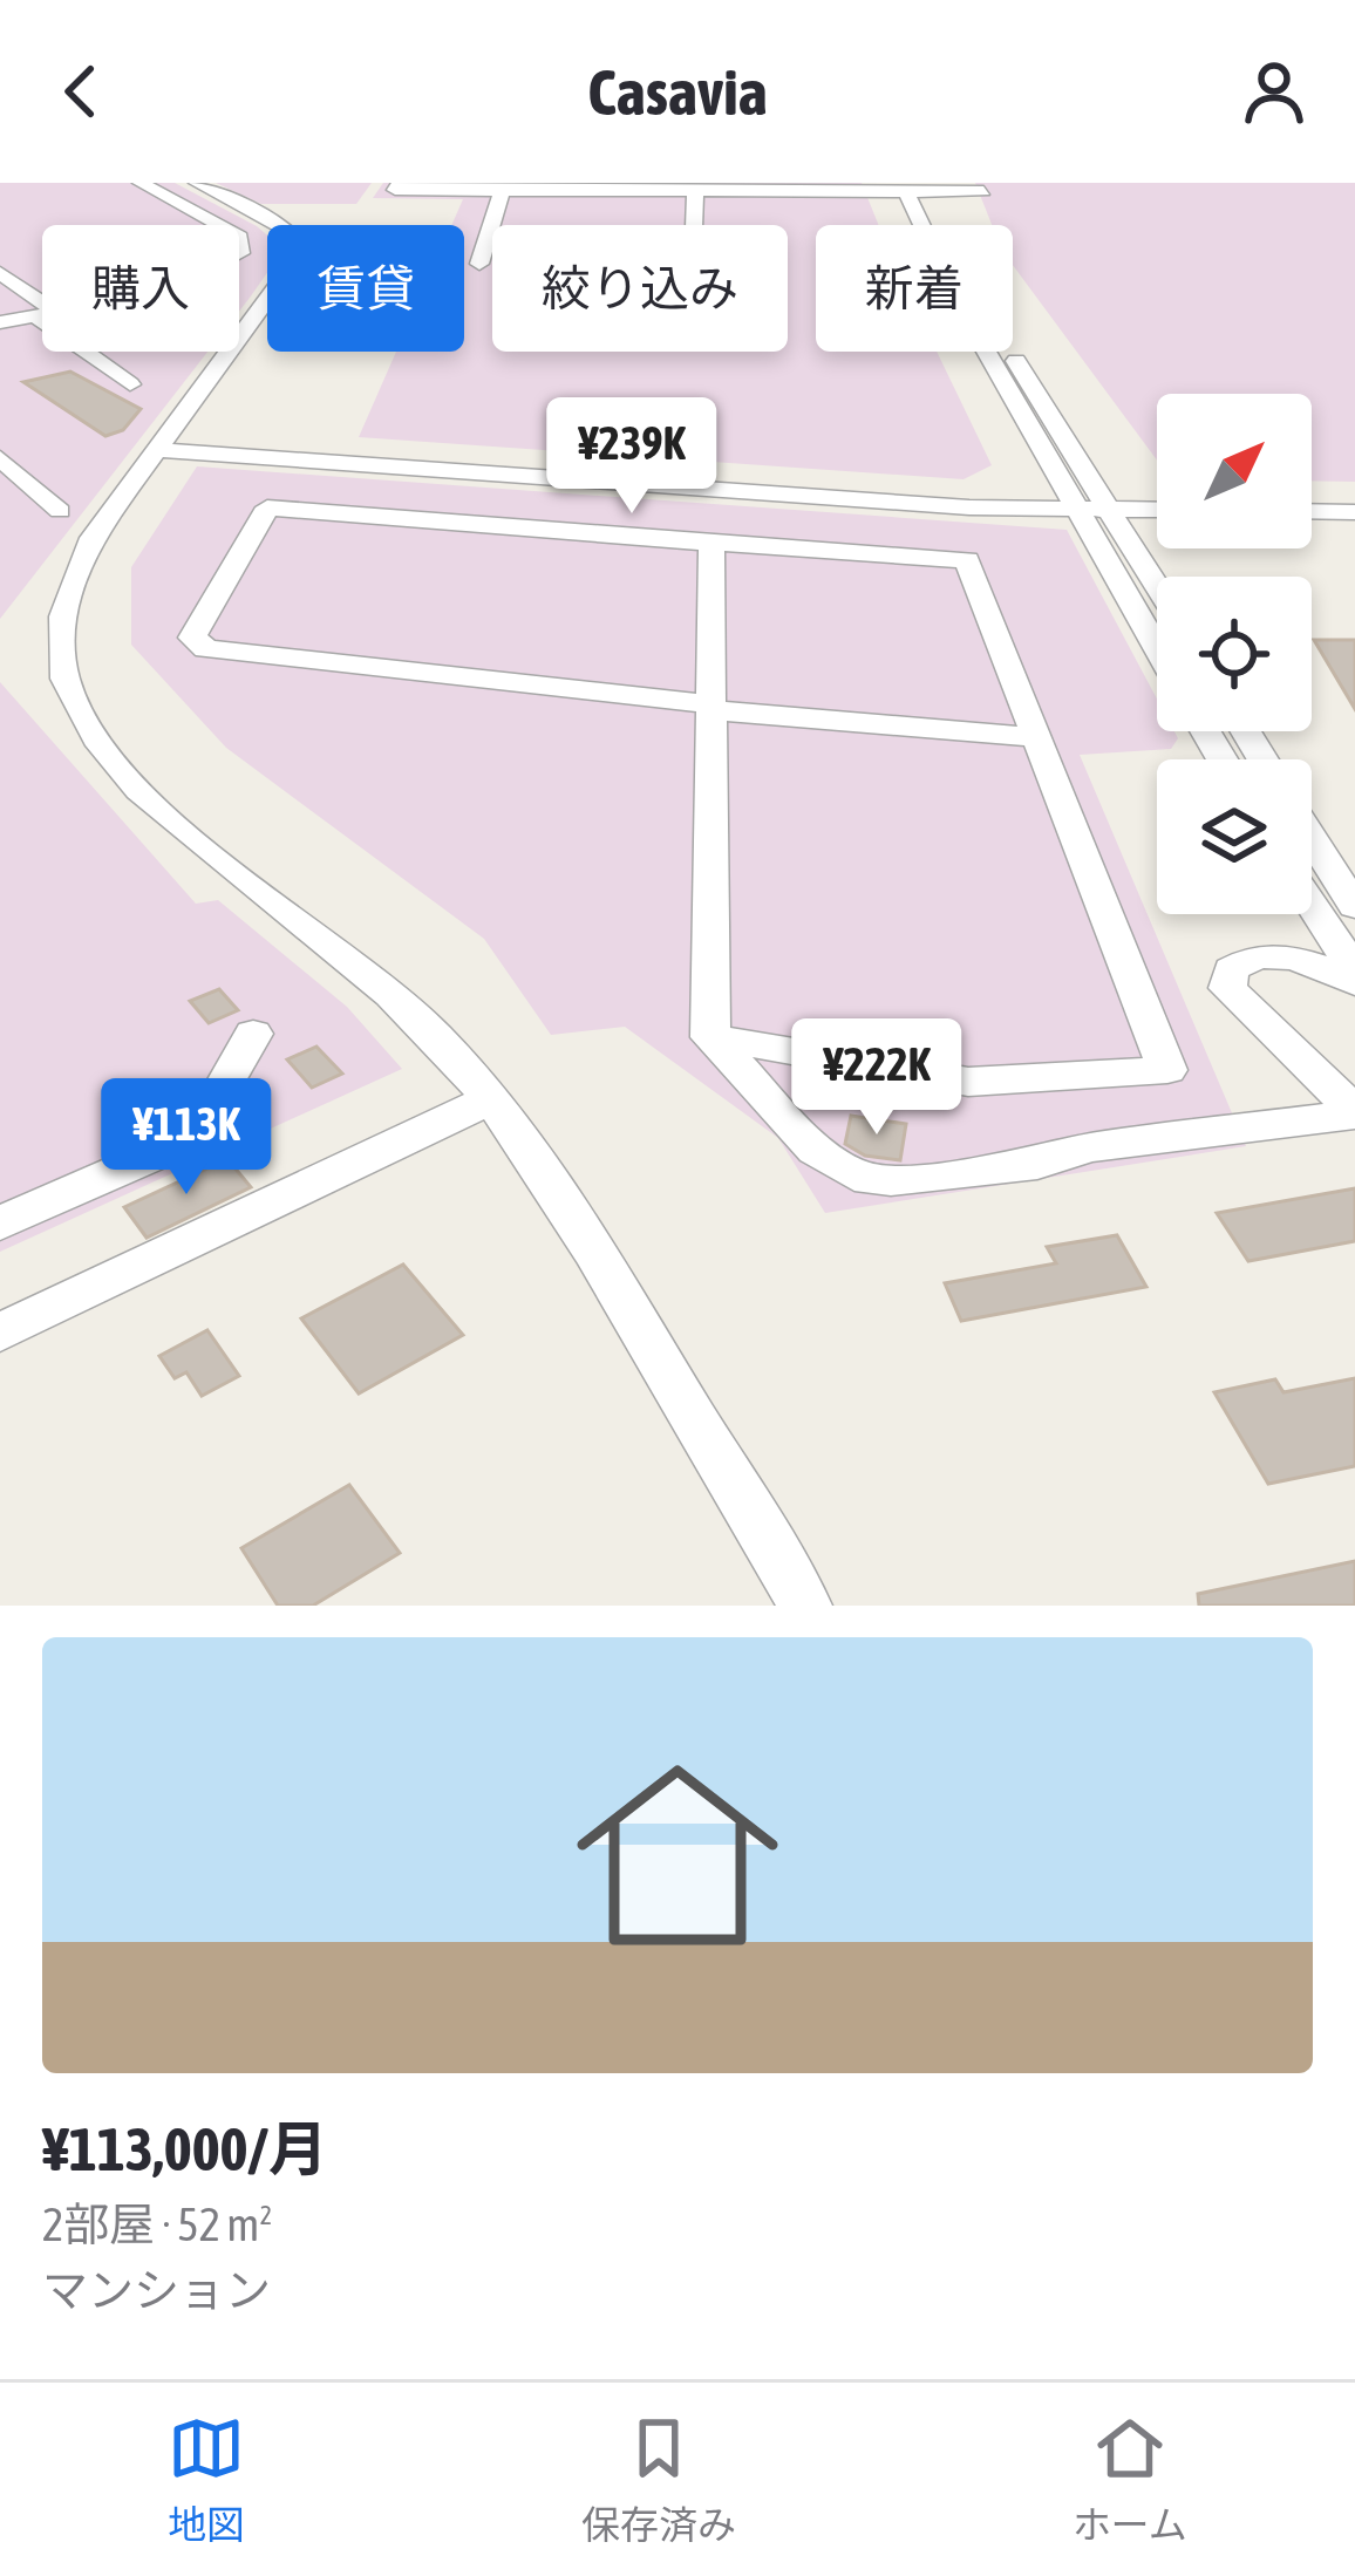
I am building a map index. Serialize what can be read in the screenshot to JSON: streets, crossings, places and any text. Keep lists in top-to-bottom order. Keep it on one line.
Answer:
{"north":"top right","page":{"header":"Casavia","chip":["購入","賃貸","絞り込み","新着"],"price":["¥239K","¥222K","¥113K"],"list":[{"name":"¥113,000/月","note":"2部屋 · 52 m² · マンション"}],"tabs":["地図","保存済み","ホーム"]}}
